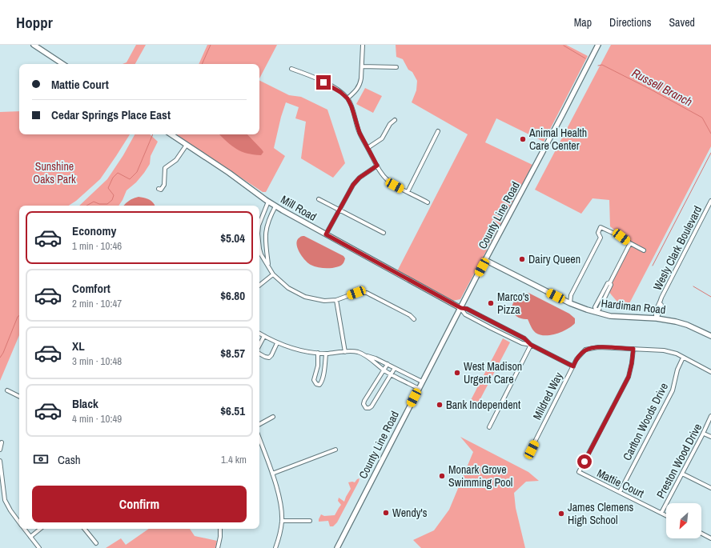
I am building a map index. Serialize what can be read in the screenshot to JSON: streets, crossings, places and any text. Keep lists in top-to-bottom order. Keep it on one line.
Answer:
{"streets":{"street":["Mill Road","County Line Road","Wesly Clark Boulevard","Hardiman Road","Mildred Way","Carlton Woods Drive","Preston Wood Drive","Mattie Court"]},"crossings":[["Mill Road","County Line Road"],["County Line Road","Hardiman Road"],["Wesly Clark Boulevard","Hardiman Road"],["Mildred Way","Carlton Woods Drive"],["Mildred Way","Mattie Court"],["Carlton Woods Drive","Mattie Court"],["Preston Wood Drive","Mattie Court"]],"water":["Russell Branch"],"parks":["Sunshine Oaks Park"],"places":["Animal Health Care Center","Dairy Queen","Marco's Pizza","West Madison Urgent Care","Bank Independent","Monark Grove Swimming Pool","Wendy's","James Clemens High School"],"north":"bottom left","page":{"header":"Hoppr","nav":["Map","Directions","Saved"],"banner":["Mattie Court","Cedar Springs Place East"],"list":[{"name":"Economy","note":"1 min · 10:46","value":"$5.04"},{"name":"Comfort","note":"2 min · 10:47","value":"$6.80"},{"name":"XL","note":"3 min · 10:48","value":"$8.57"},{"name":"Black","note":"4 min · 10:49","value":"$6.51"}],"pay":["Cash","1.4 km"],"buttons":"Confirm"}}
